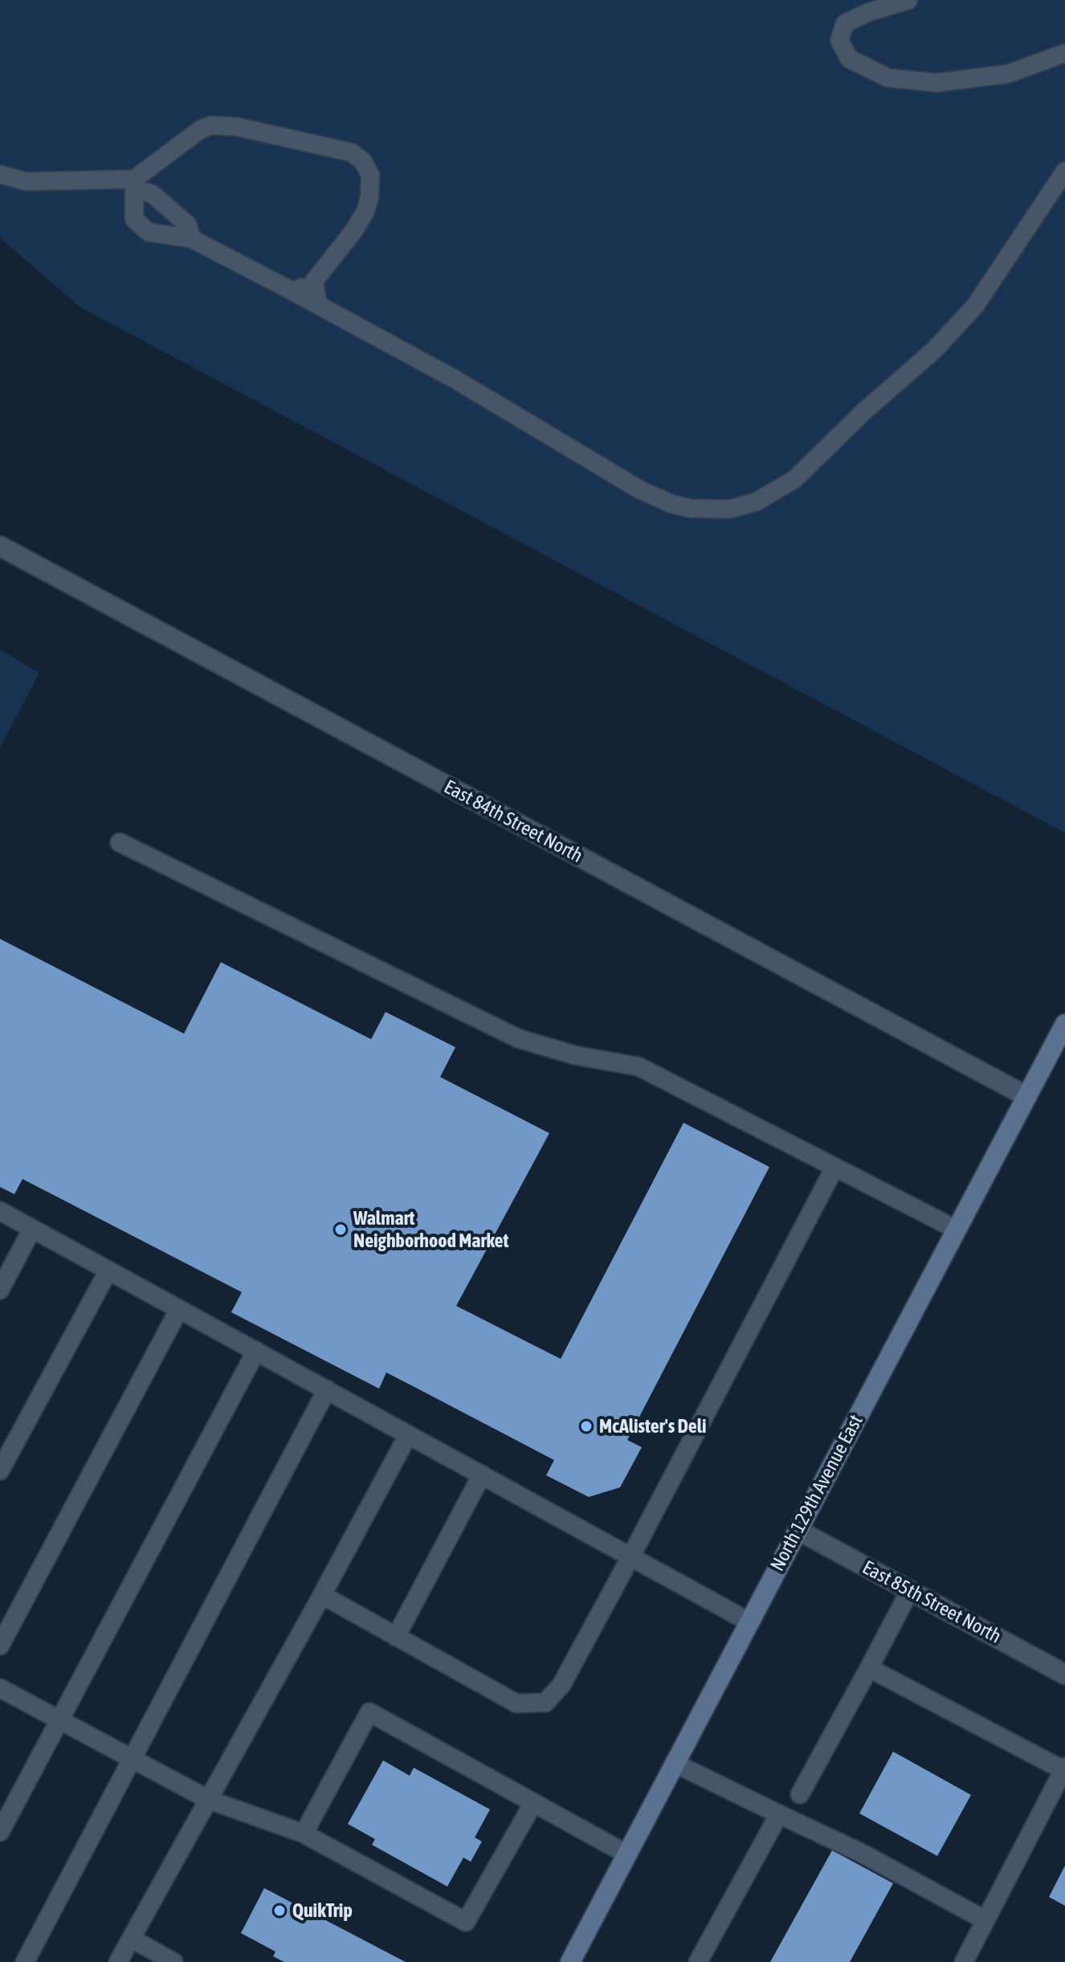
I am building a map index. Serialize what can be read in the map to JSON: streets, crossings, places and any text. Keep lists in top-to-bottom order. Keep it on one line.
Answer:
{"streets":{"main road":["North 129th Avenue East"],"street":["East 84th Street North","East 85th Street North"]},"crossings":[["East 84th Street North","North 129th Avenue East"],["North 129th Avenue East","East 85th Street North"]],"places":["Walmart Neighborhood Market","McAlister's Deli","QuikTrip"]}
